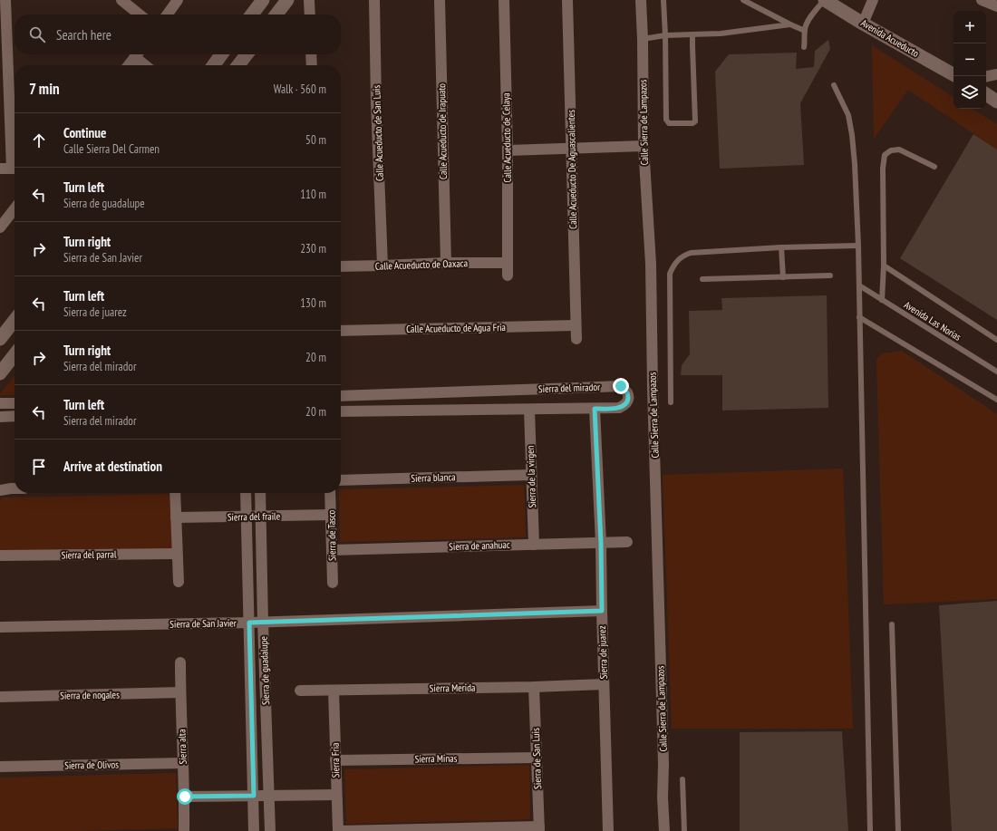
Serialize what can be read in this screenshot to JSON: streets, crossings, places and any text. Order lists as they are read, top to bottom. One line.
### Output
{"streets":{"street":["Avenida Acueducto","Calle Sierra de Lampazos","Calle Acueducto de Irapuato","Calle Acueducto de San Luis","Calle Acueducto de Celaya","Calle Acueducto De Aguascalientes","Calle Acueducto de Oaxaca","Calle Acueducto de Agua Fria","Sierra del mirador","Sierra de la virgen","Sierra blanca","Sierra del fraile","Sierra de Tasco","Sierra de anahuac","Sierra del parral","Sierra de San Javier","Sierra de juarez","Sierra de guadalupe","Sierra Merida","Sierra de nogales","Sierra alta","Sierra Minas","Sierra de San Luis","Sierra Fria","Sierra de Olivos"],"lane":["Avenida Las Norias"]},"crossings":[["Calle Acueducto de Irapuato","Calle Acueducto de Oaxaca"],["Calle Acueducto de San Luis","Calle Acueducto de Oaxaca"],["Calle Acueducto de Celaya","Calle Acueducto de Oaxaca"],["Calle Acueducto De Aguascalientes","Calle Acueducto de Agua Fria"],["Sierra del mirador","Sierra de la virgen"],["Sierra del mirador","Sierra de juarez"],["Sierra de la virgen","Sierra blanca"],["Sierra de la virgen","Sierra de anahuac"],["Sierra del fraile","Sierra de Tasco"],["Sierra del fraile","Sierra de guadalupe"],["Sierra de Tasco","Sierra de anahuac"],["Sierra de anahuac","Sierra de juarez"],["Sierra de San Javier","Sierra de juarez"],["Sierra de San Javier","Sierra de guadalupe"],["Sierra de juarez","Sierra Merida"],["Sierra Merida","Sierra de San Luis"],["Sierra Merida","Sierra Fria"],["Sierra de nogales","Sierra alta"],["Sierra alta","Sierra de Olivos"],["Sierra Minas","Sierra de San Luis"],["Sierra Minas","Sierra Fria"]],"page":{"map_buttons":["+","−"],"search":"Search here","heading":["7 min","Walk · 560 m"],"list":[["Continue","Calle Sierra Del Carmen","50 m"],["Turn left","Sierra de guadalupe","110 m"],["Turn right","Sierra de San Javier","230 m"],["Turn left","Sierra de juarez","130 m"],["Turn right","Sierra del mirador","20 m"],["Turn left","Sierra del mirador","20 m"],"Arrive at destination"]}}
